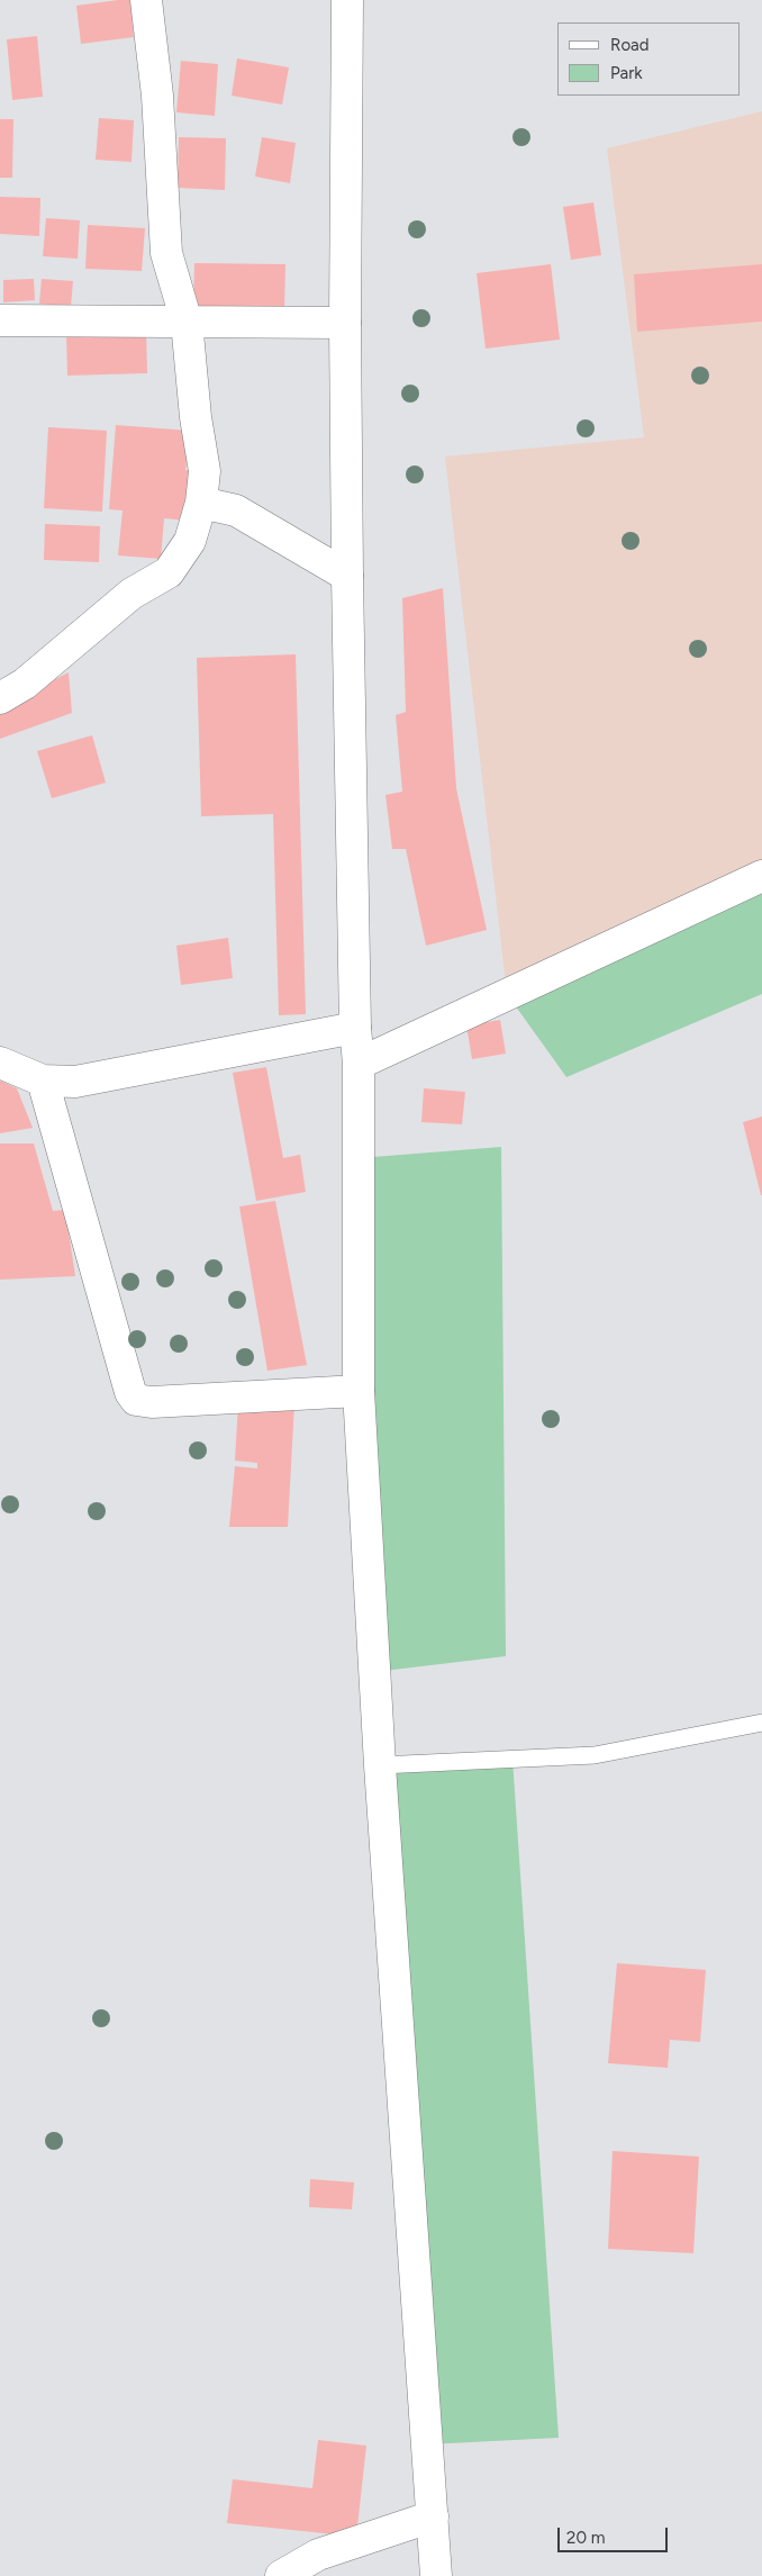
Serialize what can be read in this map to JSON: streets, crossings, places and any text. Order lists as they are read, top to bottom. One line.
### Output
{"legend":["Road","Park"],"scale_bar":"20 m"}
